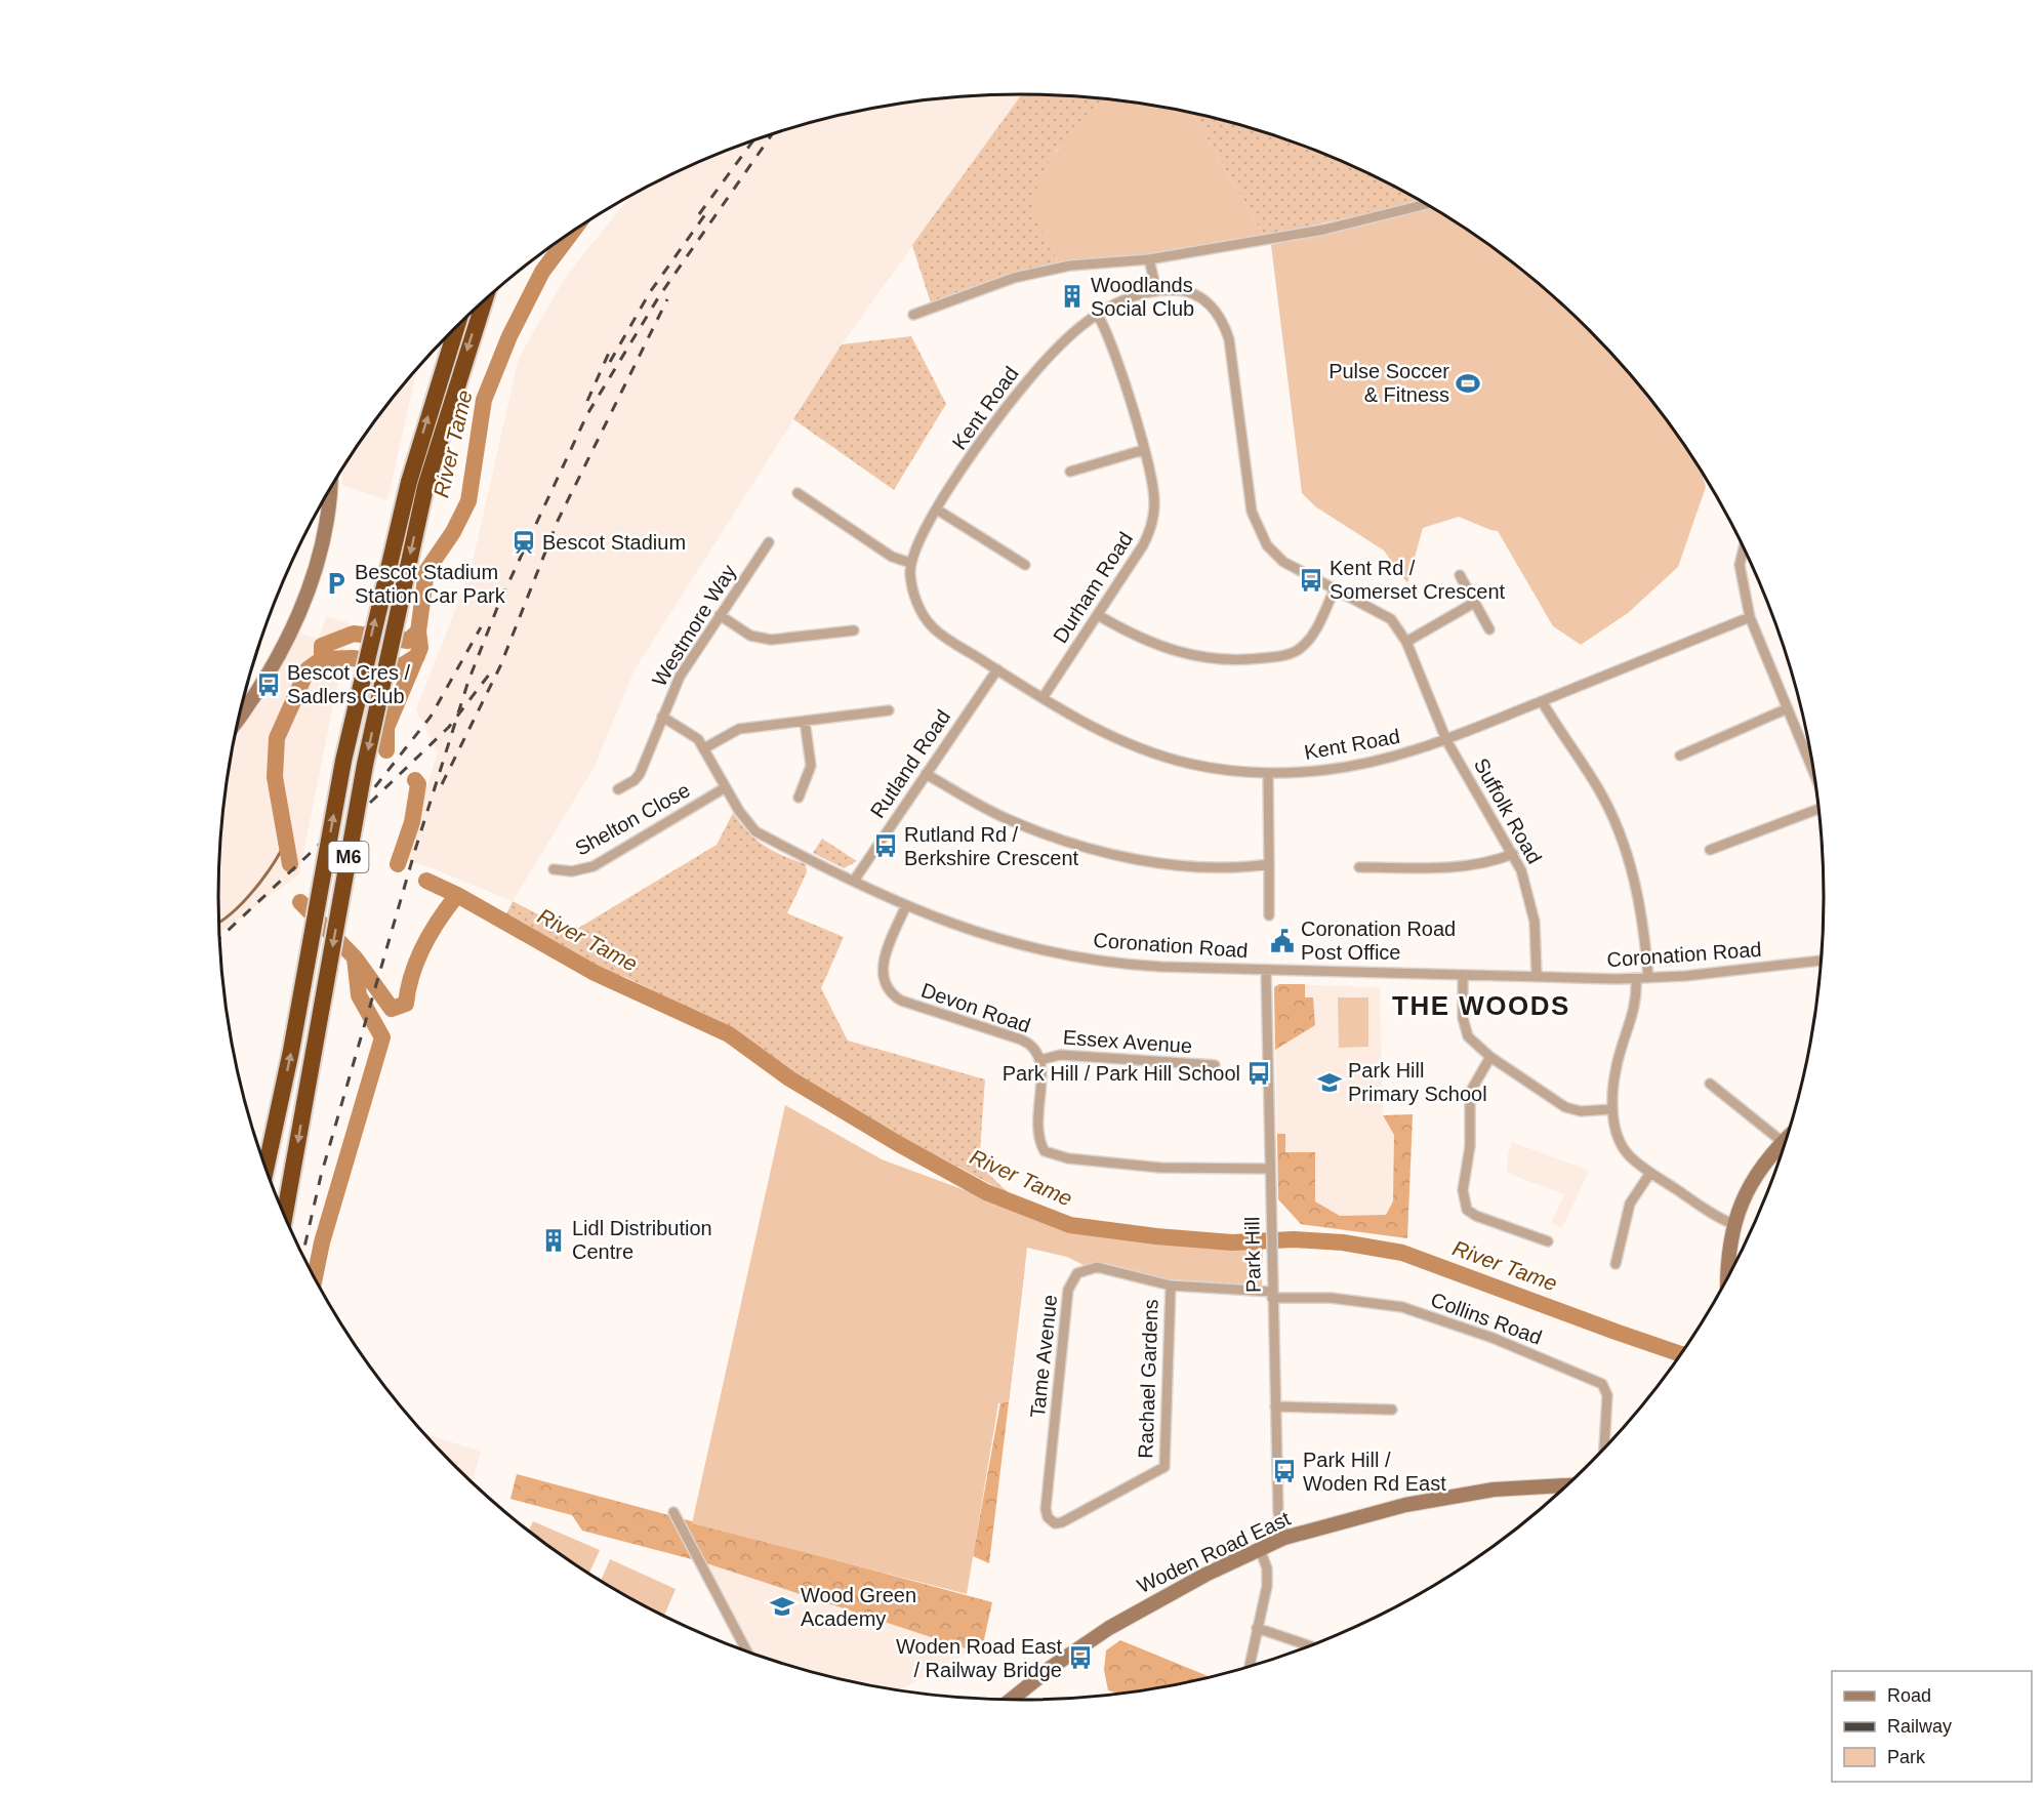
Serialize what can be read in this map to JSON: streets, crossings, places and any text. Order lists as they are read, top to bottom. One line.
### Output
{"streets":{"highway":["M6"],"street":["Kent Road","Durham Road","Westmore Way","Rutland Road","Suffolk Road","Shelton Close","Coronation Road","Devon Road","Essex Avenue","Park Hill","Collins Road","Tame Avenue","Rachael Gardens","Woden Road East"]},"crossings":[["Kent Road","Durham Road"],["Kent Road","Rutland Road"],["Kent Road","Suffolk Road"],["Westmore Way","Coronation Road"],["Rutland Road","Coronation Road"],["Suffolk Road","Coronation Road"],["Shelton Close","Coronation Road"],["Coronation Road","Devon Road"],["Coronation Road","Park Hill"],["Devon Road","Essex Avenue"],["Devon Road","Park Hill"],["Park Hill","Collins Road"],["Park Hill","Tame Avenue"],["Park Hill","Woden Road East"],["Collins Road","Tame Avenue"],["Tame Avenue","Rachael Gardens"]],"districts":["THE WOODS"],"water":["River Tame"],"places":{"building":["Woodlands Social Club","Lidl Distribution Centre"],"sports":["Pulse Soccer & Fitness"],"station":["Bescot Stadium"],"bus stop":["Kent Rd / Somerset Crescent","Bescot Cres / Sadlers Club","Rutland Rd / Berkshire Crescent","Park Hill / Park Hill School","Park Hill / Woden Rd East","Woden Road East / Railway Bridge"],"parking":["Bescot Stadium Station Car Park"],"public building":["Coronation Road Post Office"],"school or university":["Park Hill Primary School","Wood Green Academy"]},"legend":["Road","Railway","Park"]}
